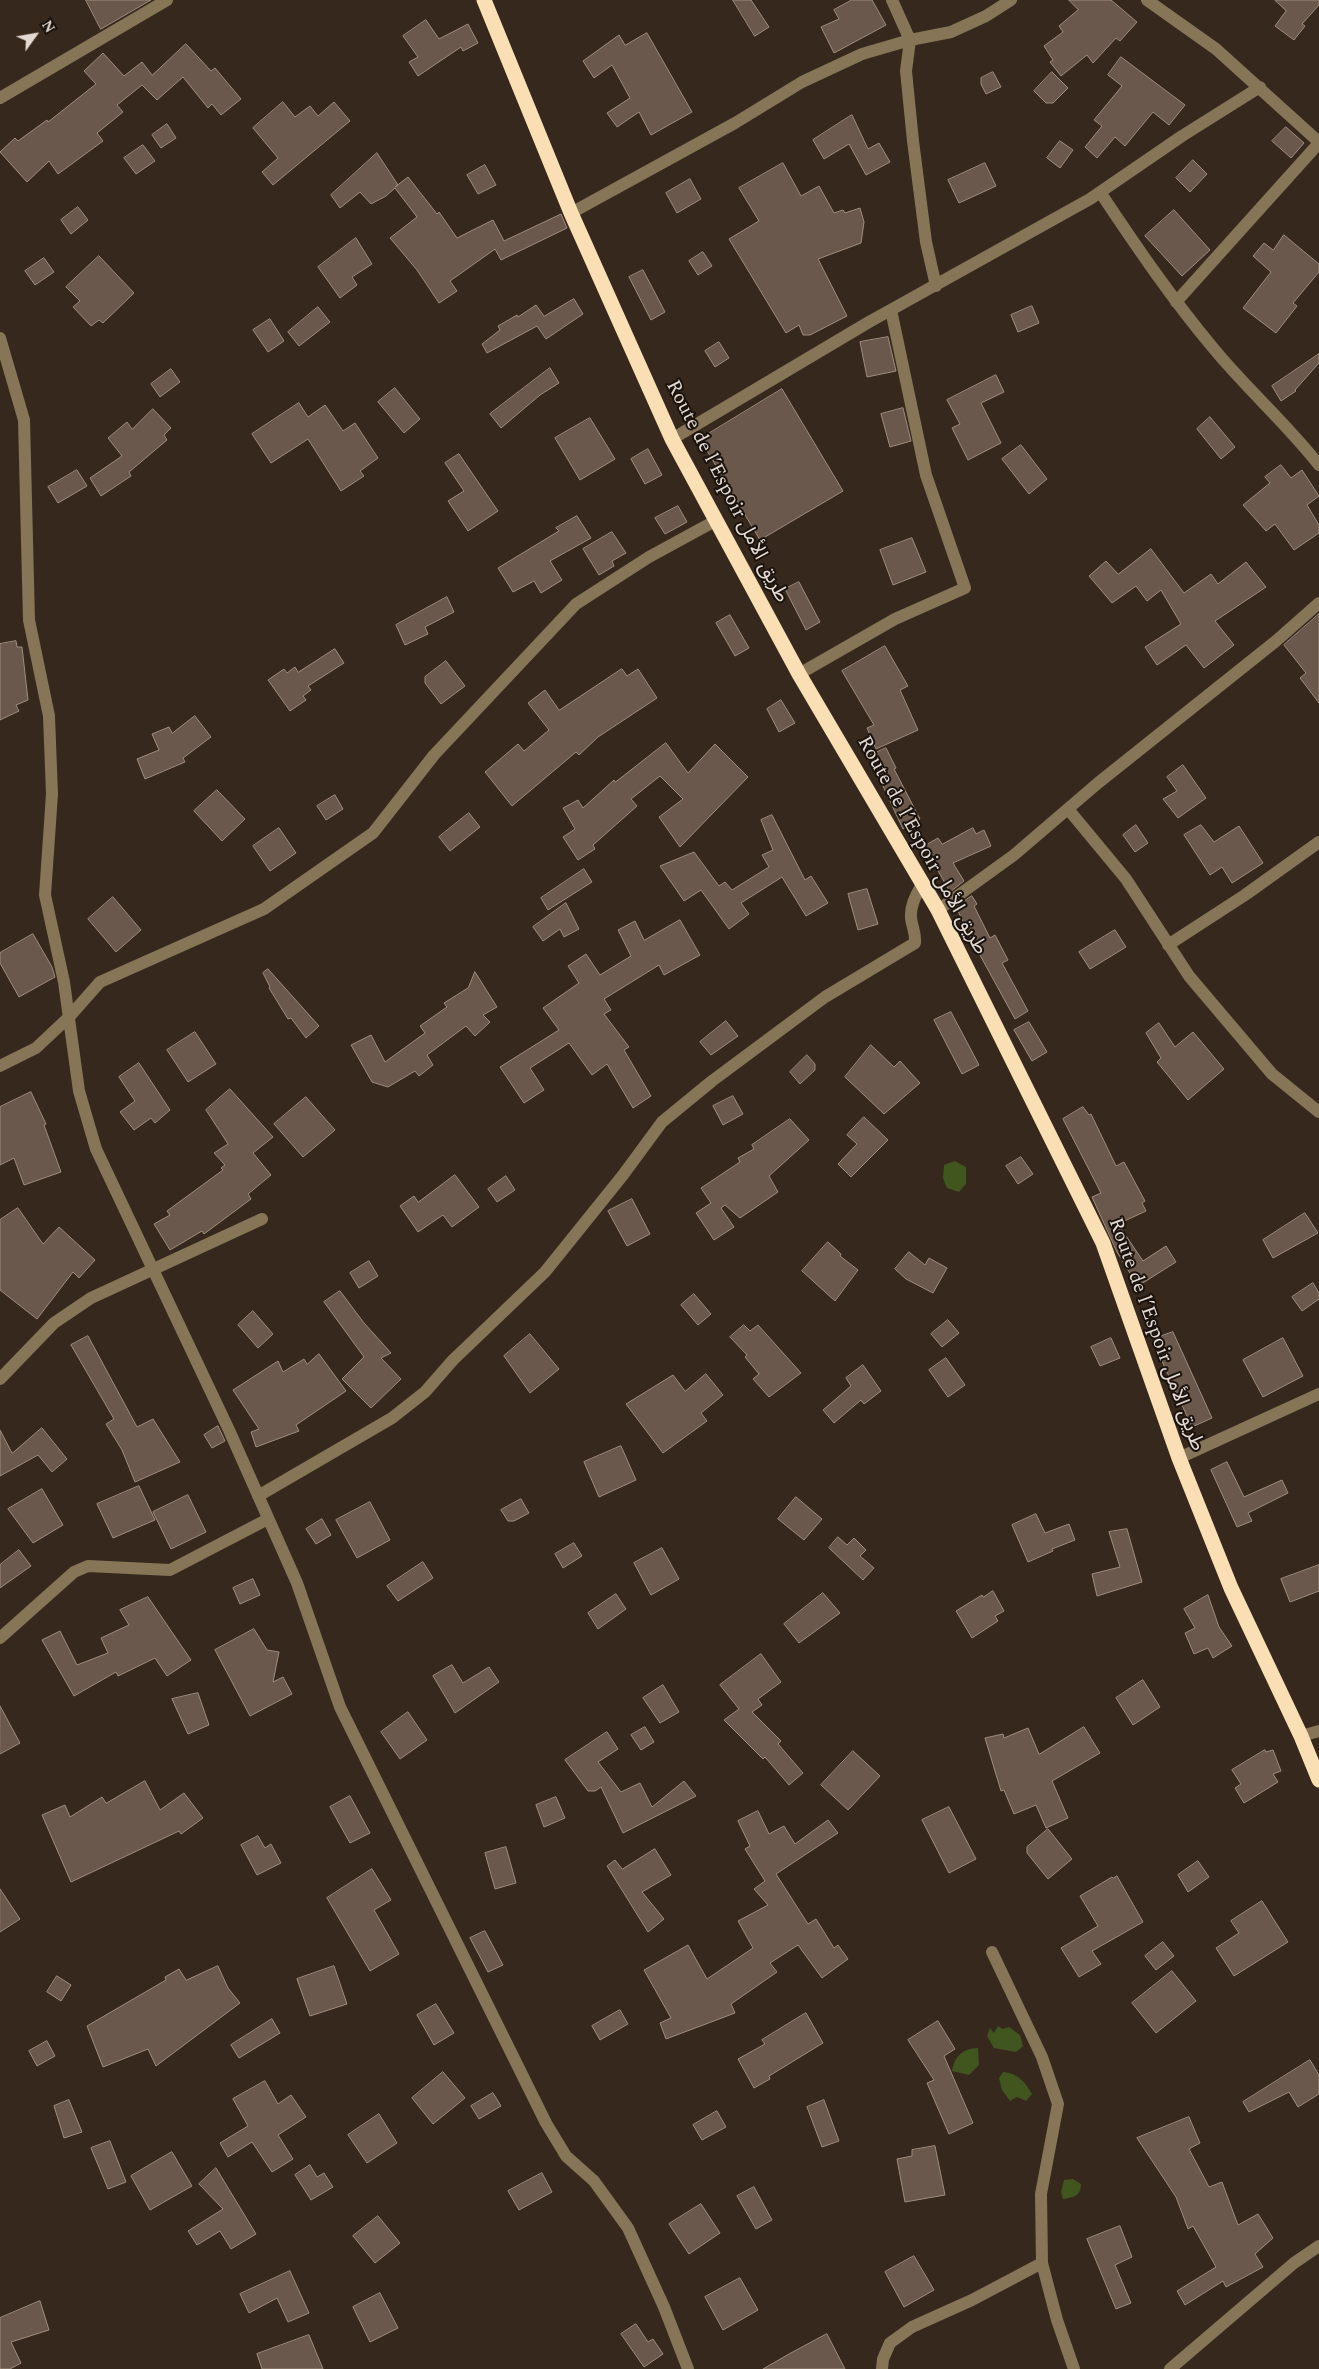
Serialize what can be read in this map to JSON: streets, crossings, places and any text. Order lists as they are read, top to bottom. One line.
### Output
{"streets":{"highway":["Route de l’Espoir طريق الأمل"]},"north":"top right"}
